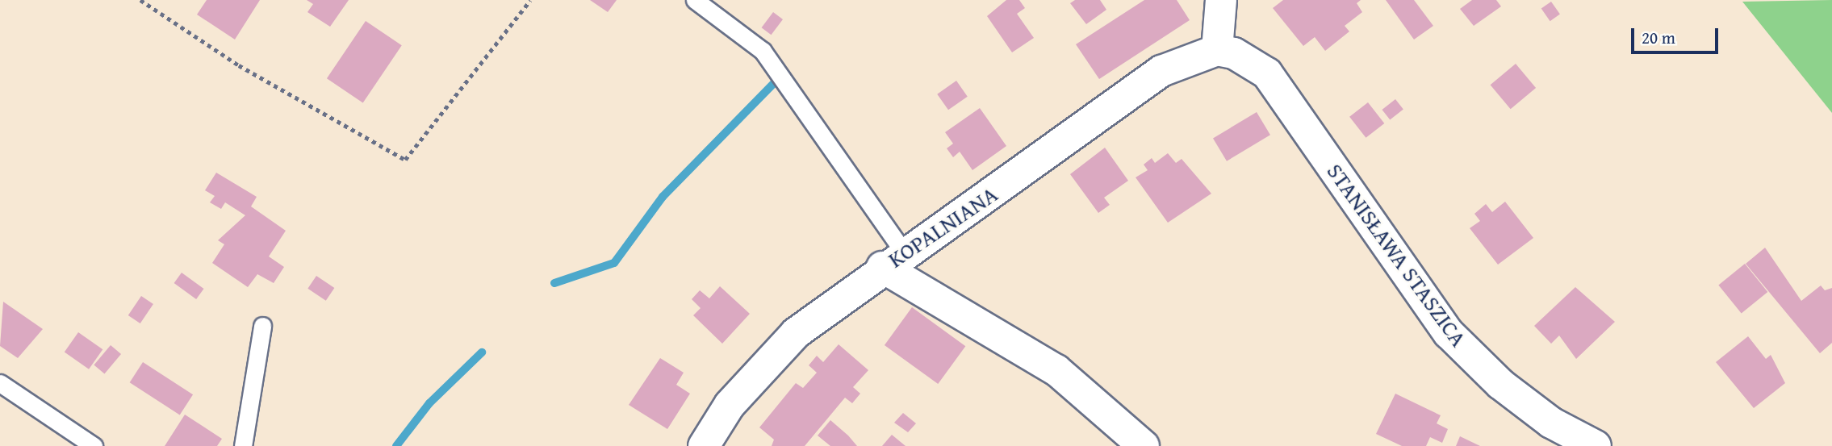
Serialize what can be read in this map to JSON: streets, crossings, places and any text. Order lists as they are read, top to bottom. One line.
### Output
{"streets":{"street":["KOPALNIANA","STANISŁAWA STASZICA"]},"crossings":[["KOPALNIANA","STANISŁAWA STASZICA"]],"scale_bar":"20 m"}
